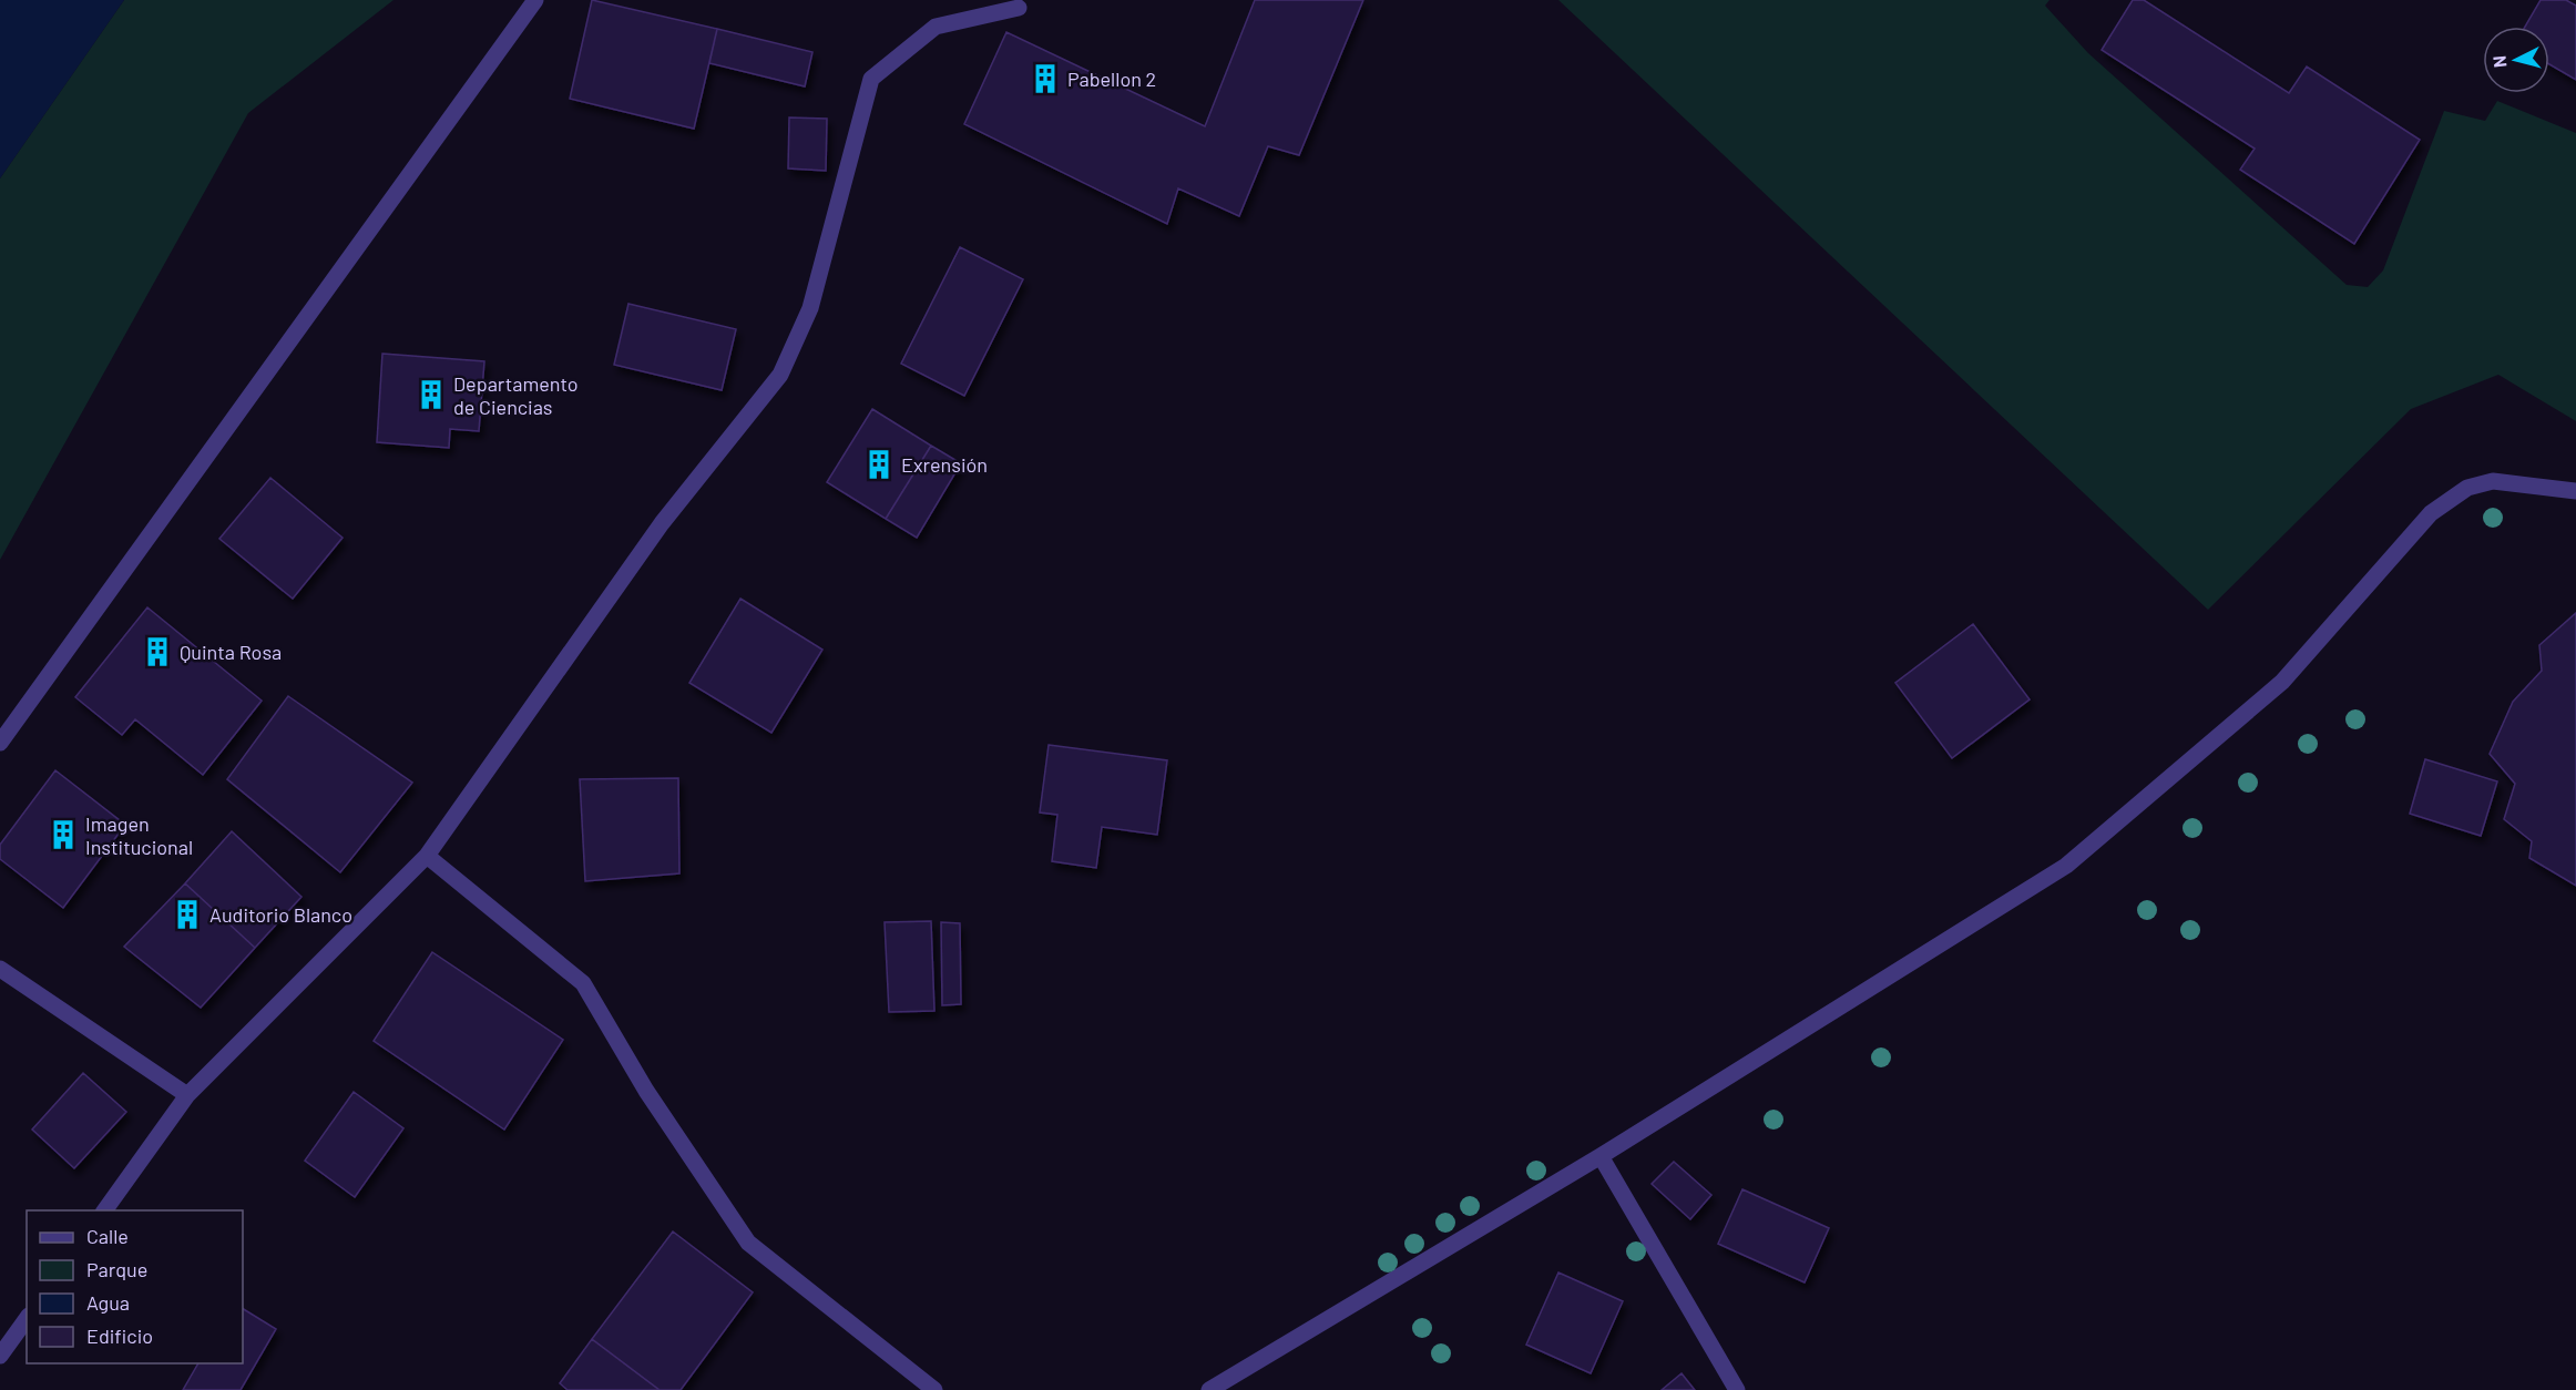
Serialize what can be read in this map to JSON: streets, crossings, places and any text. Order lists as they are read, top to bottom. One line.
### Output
{"places":{"building":["Pabellon 2","Departamento de Ciencias","Exrensión","Quinta Rosa","Imagen Institucional","Auditorio Blanco"]},"legend":["Calle","Parque","Agua","Edificio"],"north":"left"}
